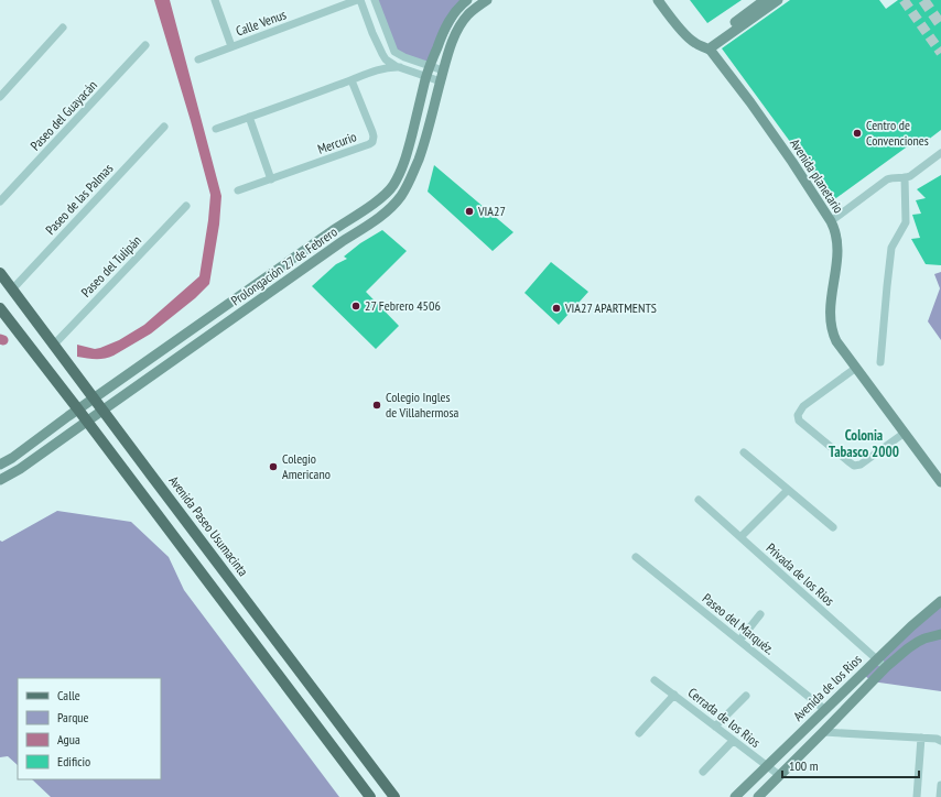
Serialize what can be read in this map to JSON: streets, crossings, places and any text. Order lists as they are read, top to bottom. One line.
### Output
{"streets":{"main road":["Avenida planetario","Prolongación 27 de Febrero","Avenida Paseo Usumacinta","Avenida de los Rios"],"street":["Calle Venus","Paseo del Guayacán","Mercurio","Paseo de las Palmas","Paseo del Tulipán","Privada de los Rios","Paseo del Marquéz.","Cerrada de los Rios"]},"crossings":[["Paseo de las Palmas","Avenida Paseo Usumacinta"],["Paseo del Tulipán","Avenida Paseo Usumacinta"],["Prolongación 27 de Febrero","Avenida Paseo Usumacinta"],["Privada de los Rios","Avenida de los Rios"],["Paseo del Marquéz.","Avenida de los Rios"],["Avenida de los Rios","Cerrada de los Rios"]],"districts":["Colonia Tabasco 2000"],"places":["Centro de Convenciones","VIA27","27 Febrero 4506","VIA27 APARTMENTS","Colegio Ingles de Villahermosa","Colegio Americano"],"legend":["Calle","Parque","Agua","Edificio"],"scale_bar":"100 m"}
